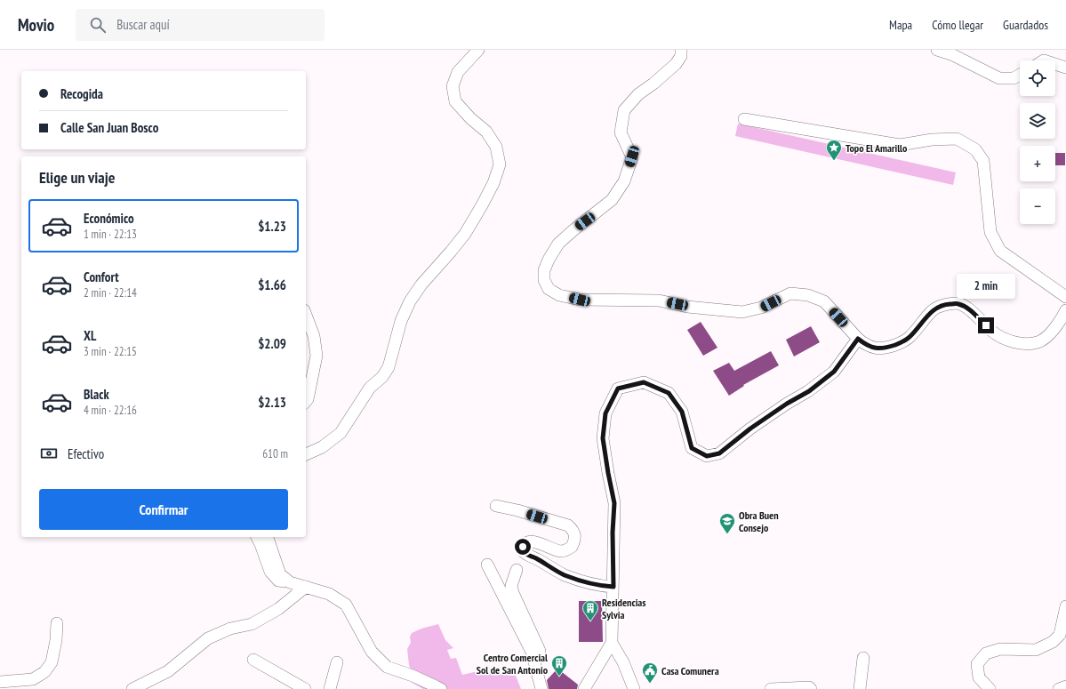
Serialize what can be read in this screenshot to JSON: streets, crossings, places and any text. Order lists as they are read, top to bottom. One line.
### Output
{"places":{"place":["Topo El Amarillo"],"school or university":["Obra Buen Consejo"],"building":["Residencias Sylvia","Centro Comercial Sol de San Antonio"],"public building":["Casa Comunera"]},"page":{"header":"Movio","search":"Buscar aquí","nav":["Mapa","Cómo llegar","Guardados"],"map_buttons":["+","−"],"banner":["Recogida","Calle San Juan Bosco"],"heading":"Elige un viaje","list":[{"name":"Económico","note":"1 min · 22:13","value":"$1.23"},{"name":"Confort","note":"2 min · 22:14","value":"$1.66"},{"name":"XL","note":"3 min · 22:15","value":"$2.09"},{"name":"Black","note":"4 min · 22:16","value":"$2.13"}],"bubble":"2 min","pay":["Efectivo","610 m"],"buttons":"Confirmar"}}
